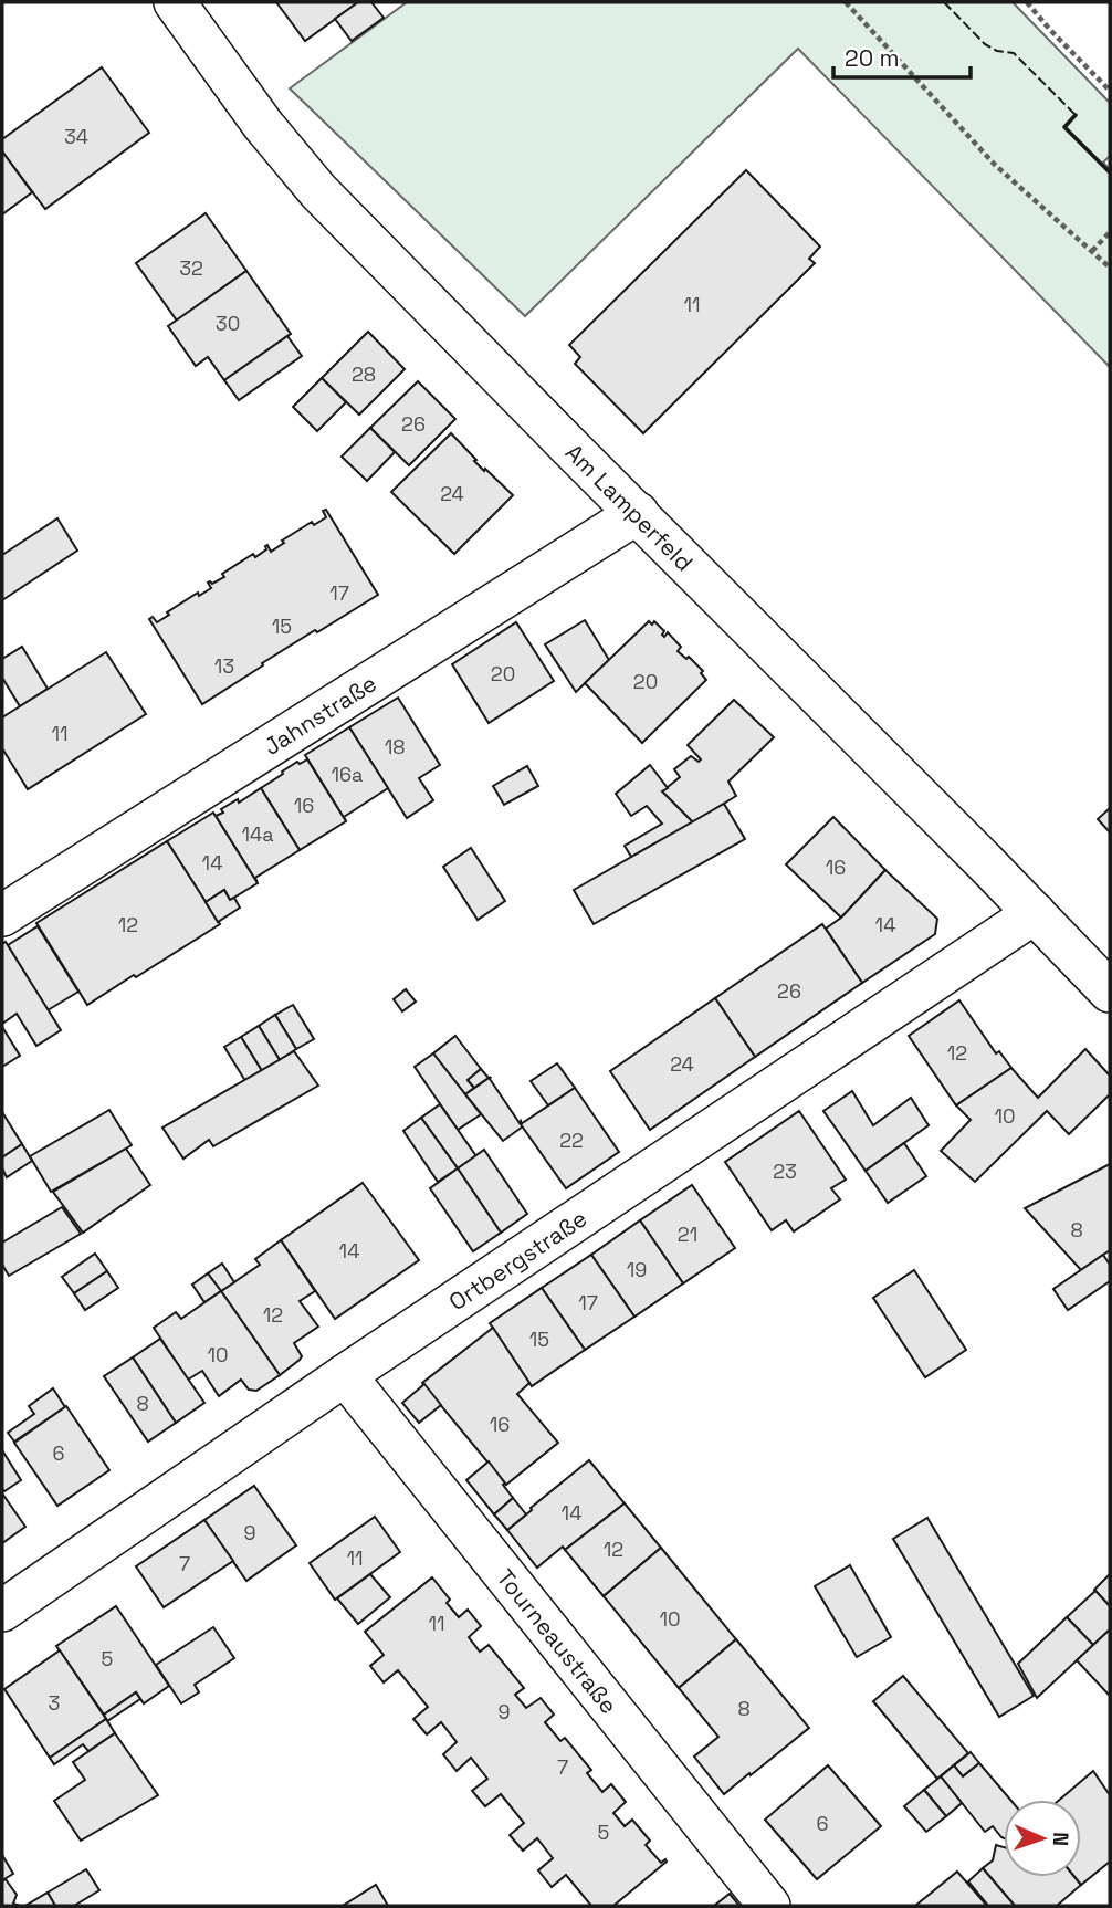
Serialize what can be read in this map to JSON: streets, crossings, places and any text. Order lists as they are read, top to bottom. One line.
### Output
{"streets":{"street":["Am Lamperfeld","Jahnstraße","Ortbergstraße","Tourneaustraße"]},"crossings":[["Am Lamperfeld","Jahnstraße"],["Am Lamperfeld","Ortbergstraße"],["Ortbergstraße","Tourneaustraße"]],"house_numbers":["34","32","11","30","28","26","24","17","15","13","20","20","11","18","16a","16","14a","14","16","12","14","26","12","24","10","22","23","8","21","14","19","17","12","15","10","8","16","6","14","9","12","11","7","10","11","5","3","8","9","7","6","5"],"scale_bar":"20 m","north":"right"}
